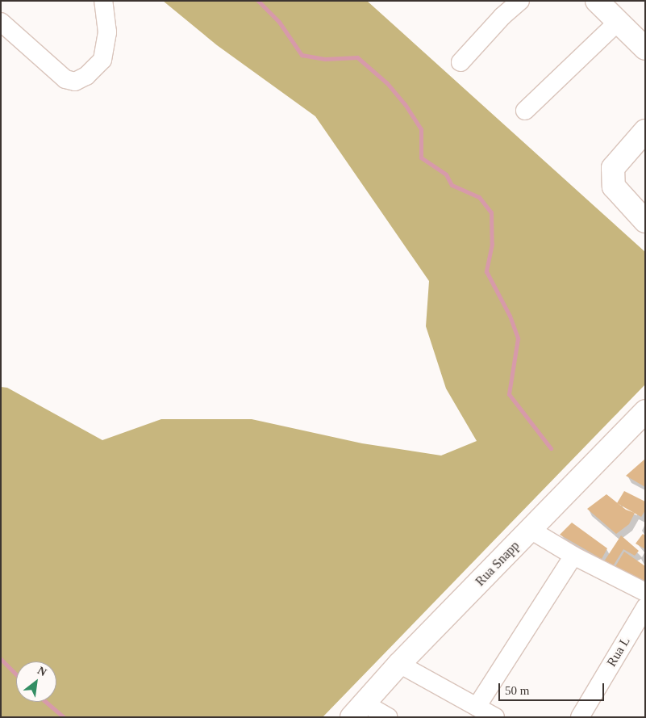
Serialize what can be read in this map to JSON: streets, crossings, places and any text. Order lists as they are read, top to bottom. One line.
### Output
{"streets":{"main road":["Rua Snapp"],"street":["Rua L"]},"scale_bar":"50 m","north":"top right"}
